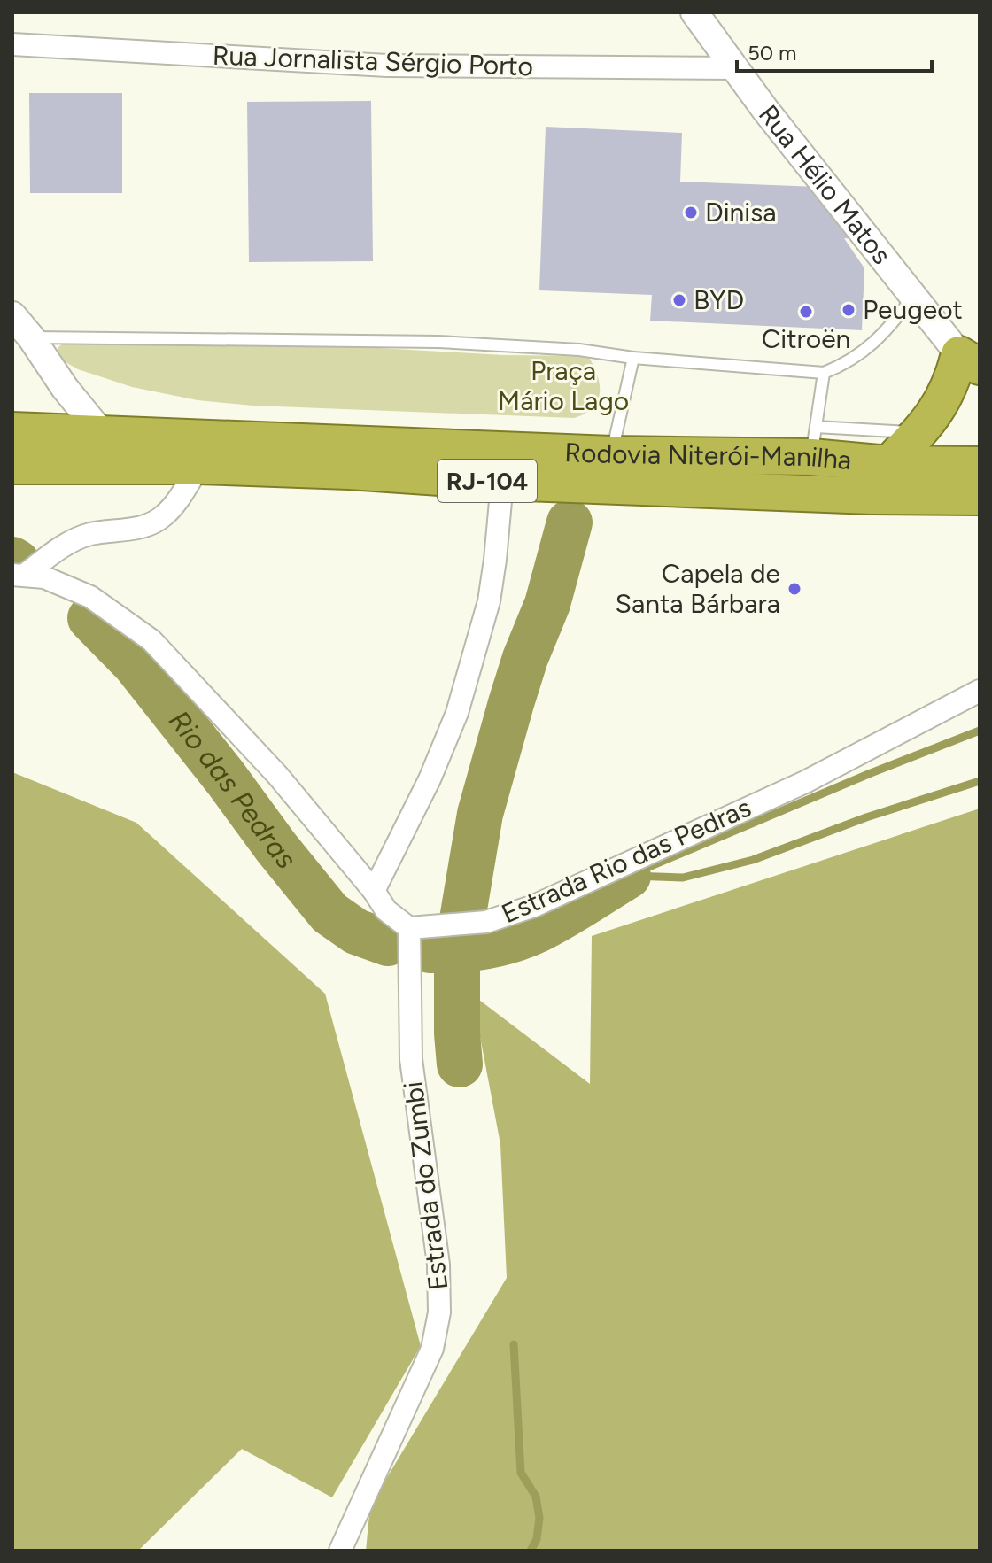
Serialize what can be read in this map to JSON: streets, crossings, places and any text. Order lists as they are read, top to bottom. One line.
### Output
{"streets":{"highway":["Rodovia Niterói-Manilha","RJ-104"],"street":["Rua Jornalista Sérgio Porto","Rua Hélio Matos","Estrada Rio das Pedras","Estrada do Zumbi"]},"crossings":[["Rua Jornalista Sérgio Porto","Rua Hélio Matos"],["Estrada Rio das Pedras","Estrada do Zumbi"]],"water":["Rio das Pedras"],"parks":["Praça Mário Lago"],"places":["Dinisa","BYD","Peugeot","Citroën","Capela de Santa Bárbara"],"scale_bar":"50 m"}
